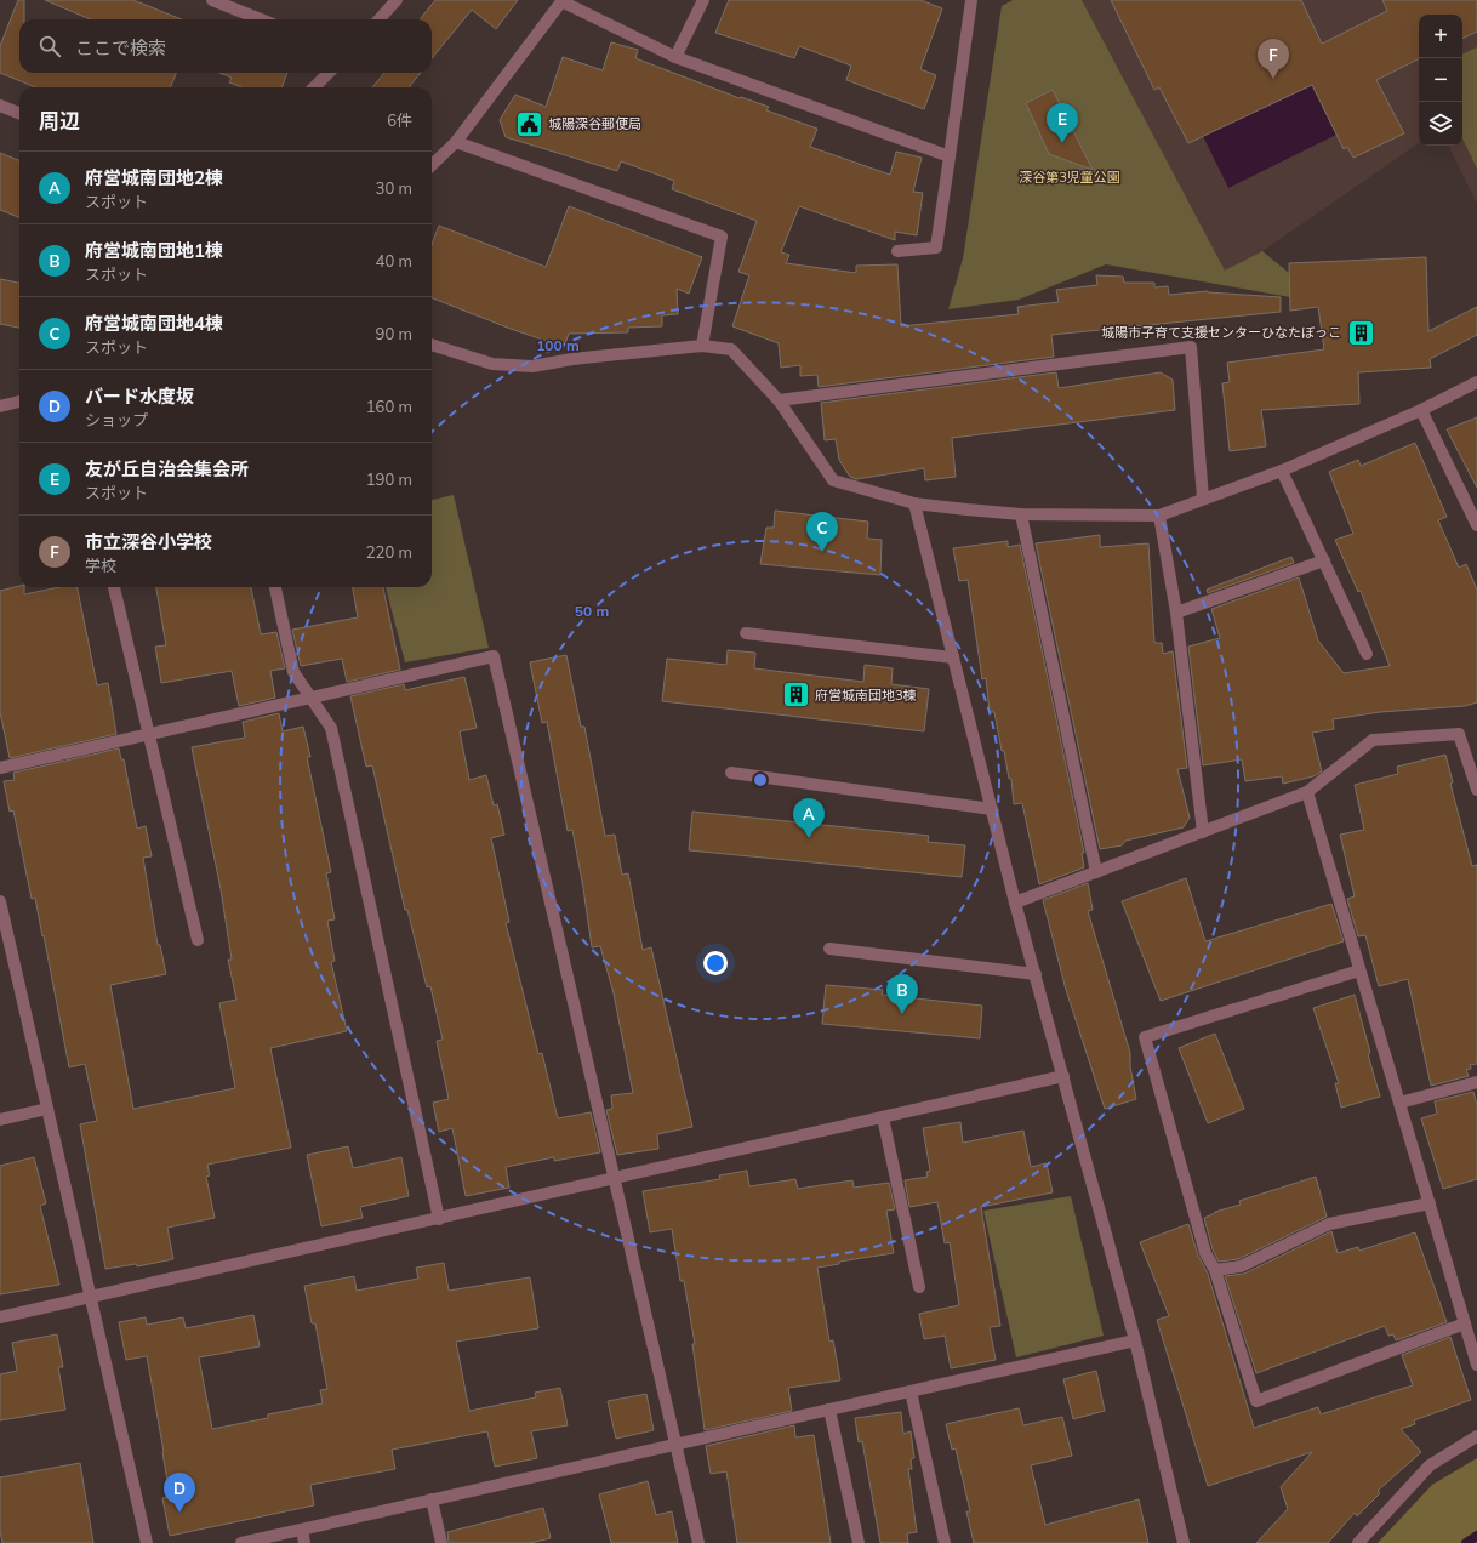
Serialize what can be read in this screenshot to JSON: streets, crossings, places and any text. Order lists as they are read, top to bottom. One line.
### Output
{"parks":["深谷第3児童公園"],"places":{"public building":["城陽深谷郵便局"],"building":["城陽市子育て支援センターひなたぼっこ","府営城南団地3棟"]},"page":{"map_buttons":["+","−"],"search":"ここで検索","pins":["F","E","C","A","B","D"],"heading":["周辺","6件"],"list":[{"mark":"A","name":"府営城南団地2棟","note":"スポット","value":"30 m"},{"mark":"B","name":"府営城南団地1棟","note":"スポット","value":"40 m"},{"mark":"C","name":"府営城南団地4棟","note":"スポット","value":"90 m"},{"mark":"D","name":"バード水度坂","note":"ショップ","value":"160 m"},{"mark":"E","name":"友が丘自治会集会所","note":"スポット","value":"190 m"},{"mark":"F","name":"市立深谷小学校","note":"学校","value":"220 m"}]},"rings":["100 m","50 m"]}
